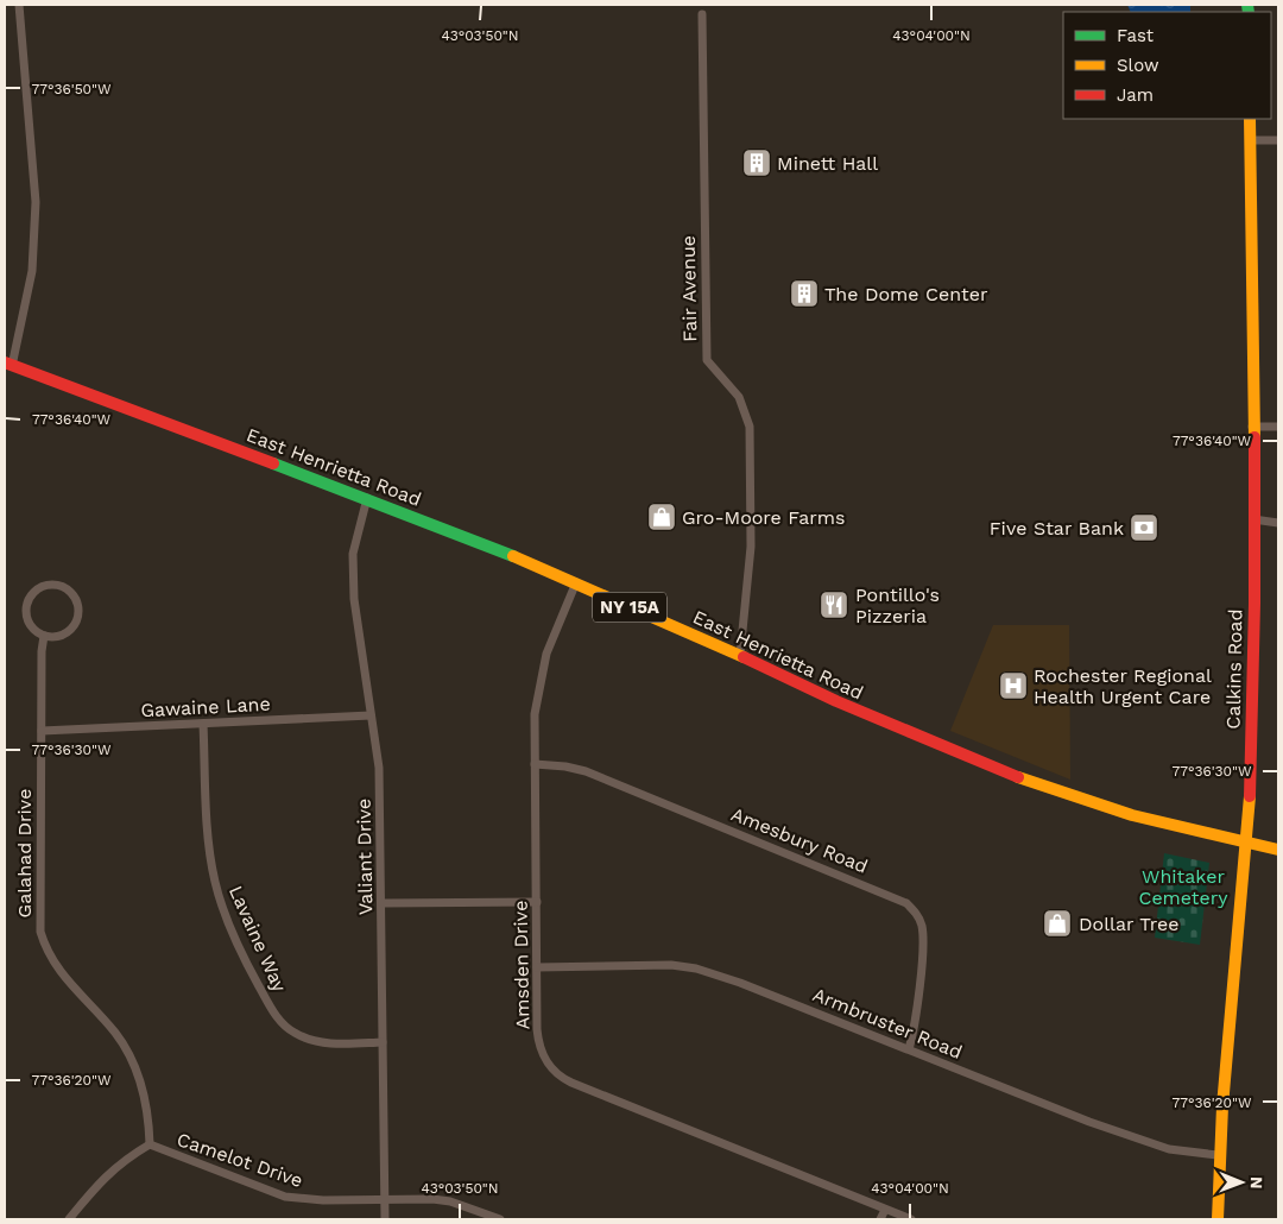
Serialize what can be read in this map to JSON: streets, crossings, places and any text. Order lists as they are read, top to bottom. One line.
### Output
{"streets":{"main road":["East Henrietta Road","NY 15A","Calkins Road"],"street":["Fair Avenue","Gawaine Lane","Amesbury Road","Galahad Drive","Valiant Drive","Lavaine Way","Amsden Drive","Armbruster Road","Camelot Drive"]},"crossings":[["Fair Avenue","East Henrietta Road"],["East Henrietta Road","Calkins Road"],["East Henrietta Road","Valiant Drive"],["East Henrietta Road","Amsden Drive"],["Calkins Road","Armbruster Road"],["Gawaine Lane","Galahad Drive"],["Gawaine Lane","Valiant Drive"],["Gawaine Lane","Lavaine Way"],["Amesbury Road","Amsden Drive"],["Amesbury Road","Armbruster Road"],["Galahad Drive","Camelot Drive"],["Valiant Drive","Lavaine Way"],["Valiant Drive","Camelot Drive"],["Amsden Drive","Armbruster Road"]],"parks":["Whitaker Cemetery"],"places":{"building":["Minett Hall","The Dome Center"],"shop":["Gro-Moore Farms","Dollar Tree"],"bank":["Five Star Bank"],"restaurant":["Pontillo's Pizzeria"],"hospital":["Rochester Regional Health Urgent Care"]},"legend":["Fast","Slow","Jam"],"north":"right","coordinates":["43°03'50\"N","43°04'00\"N","77°36'50\"W","77°36'40\"W","77°36'30\"W","77°36'20\"W"]}
